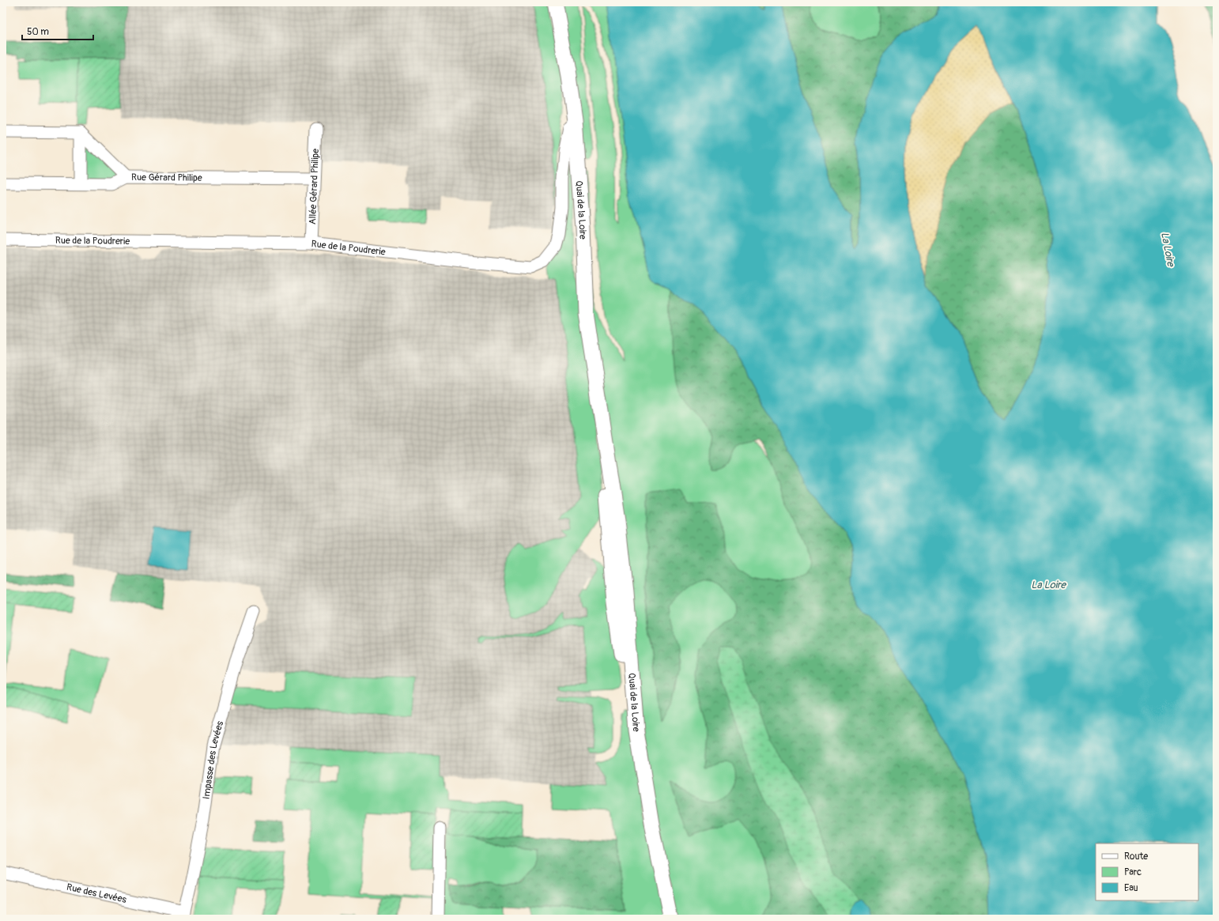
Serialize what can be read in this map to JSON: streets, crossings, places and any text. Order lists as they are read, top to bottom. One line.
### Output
{"streets":{"main road":["Quai de la Loire"],"street":["Rue Gérard Philipe","Allée Gérard Philipe","Rue de la Poudrerie","Impasse des Levées","Rue des Levées"]},"crossings":[["Rue Gérard Philipe","Allée Gérard Philipe"],["Allée Gérard Philipe","Rue de la Poudrerie"],["Quai de la Loire","Rue de la Poudrerie"],["Impasse des Levées","Rue des Levées"]],"water":["La Loire"],"legend":["Route","Parc","Eau"],"scale_bar":"50 m"}
